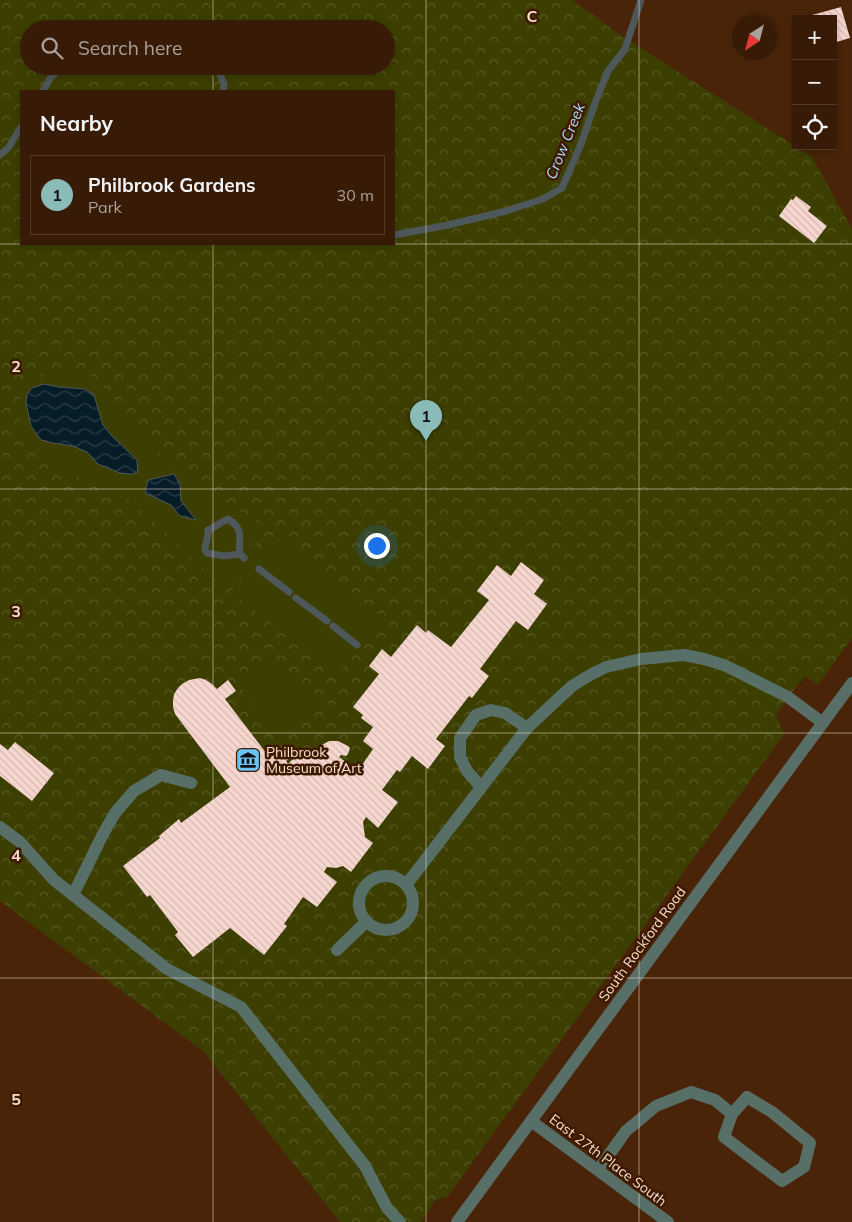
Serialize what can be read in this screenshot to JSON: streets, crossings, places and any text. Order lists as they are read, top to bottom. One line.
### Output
{"streets":{"street":["South Rockford Road","East 27th Place South"]},"crossings":[["South Rockford Road","East 27th Place South"]],"water":["Crow Creek"],"places":{"museum":["Philbrook Museum of Art"]},"north":"bottom left","page":{"map_buttons":["+","−"],"search":"Search here","heading":"Nearby","list":[{"mark":"1","name":"Philbrook Gardens","note":"Park","value":"30 m"}],"pins":"1"},"grid":{"columns":["C"],"rows":["2","3","4","5"]}}
